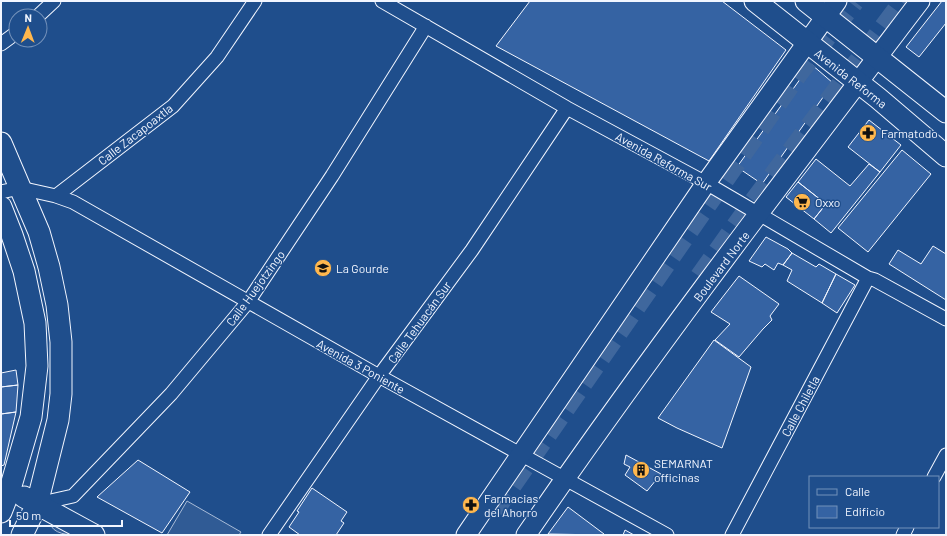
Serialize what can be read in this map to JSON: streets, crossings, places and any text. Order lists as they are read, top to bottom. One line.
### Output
{"streets":{"main road":["Avenida Reforma","Boulevard Norte"],"street":["Calle Zacapoaxtla","Avenida Reforma Sur","Calle Huejotzingo","Calle Tehuacán Sur","Avenida 3 Poniente","Calle Chiletla"]},"crossings":[["Avenida Reforma","Boulevard Norte"],["Calle Zacapoaxtla","Avenida 3 Poniente"],["Avenida Reforma Sur","Boulevard Norte"],["Avenida Reforma Sur","Calle Huejotzingo"],["Avenida Reforma Sur","Calle Tehuacán Sur"],["Avenida Reforma Sur","Calle Chiletla"],["Boulevard Norte","Avenida 3 Poniente"],["Calle Huejotzingo","Avenida 3 Poniente"],["Calle Tehuacán Sur","Avenida 3 Poniente"]],"places":{"pharmacy":["Farmatodo","Farmacias del Ahorro"],"supermarket":["Oxxo"],"school or university":["La Gourde"],"building":["SEMARNAT officinas"]},"legend":["Calle","Edificio"],"scale_bar":"50 m","north":"top"}
